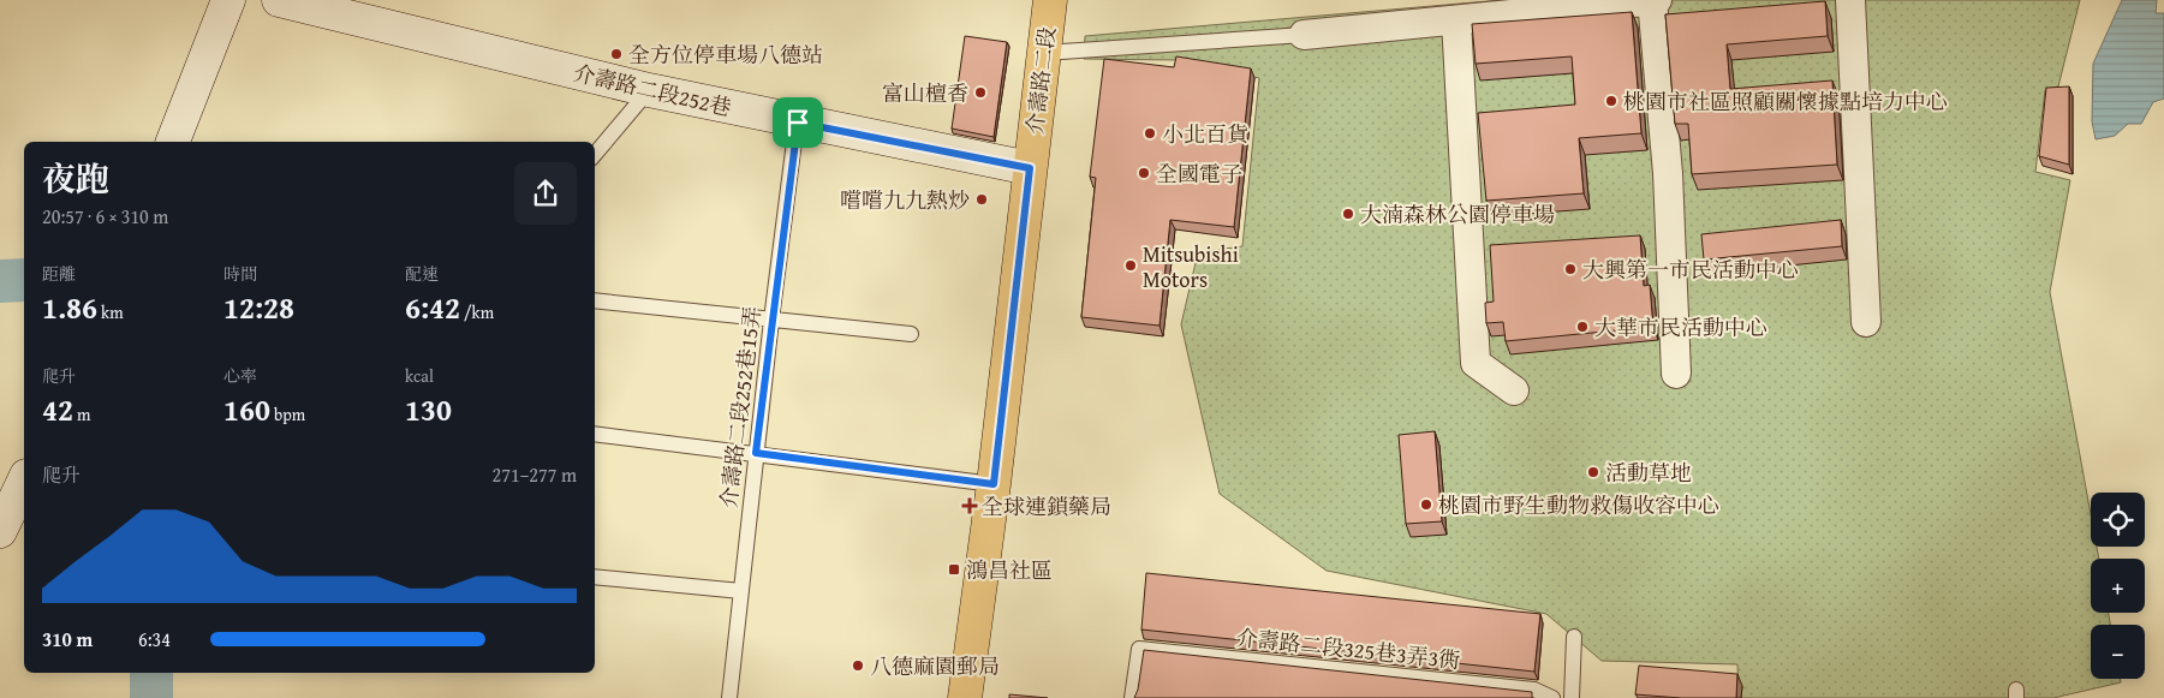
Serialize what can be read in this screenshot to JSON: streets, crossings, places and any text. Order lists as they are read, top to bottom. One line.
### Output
{"streets":{"main road":["介壽路二段"],"street":["介壽路二段252巷"],"lane":["介壽路二段252巷15弄","介壽路二段325巷3弄3衖"]},"crossings":[["介壽路二段","介壽路二段252巷"],["介壽路二段252巷","介壽路二段252巷15弄"]],"places":{"other":["全方位停車場八德站","富山檀香","桃園市社區照顧關懷據點培力中心","小北百貨","全國電子","嚐嚐九九熱炒","大湳森林公園停車場","Mitsubishi Motors","大興第一市民活動中心","大華市民活動中心","活動草地","桃園市野生動物救傷收容中心","八德麻園郵局"],"health":["全球連鎖藥局"],"transit":["鴻昌社區"]},"page":{"heading":["夜跑","20:57 · 6 × 310 m"],"stats":[["距離","1.86 km"],["時間","12:28"],["配速","6:42 /km"],["爬升","42 m"],["心率","160 bpm"],["kcal","130"]],"chart":["爬升","271–277 m"],"map_buttons":["+","−"],"list":[{"name":"310 m","note":"6:34"}]}}
